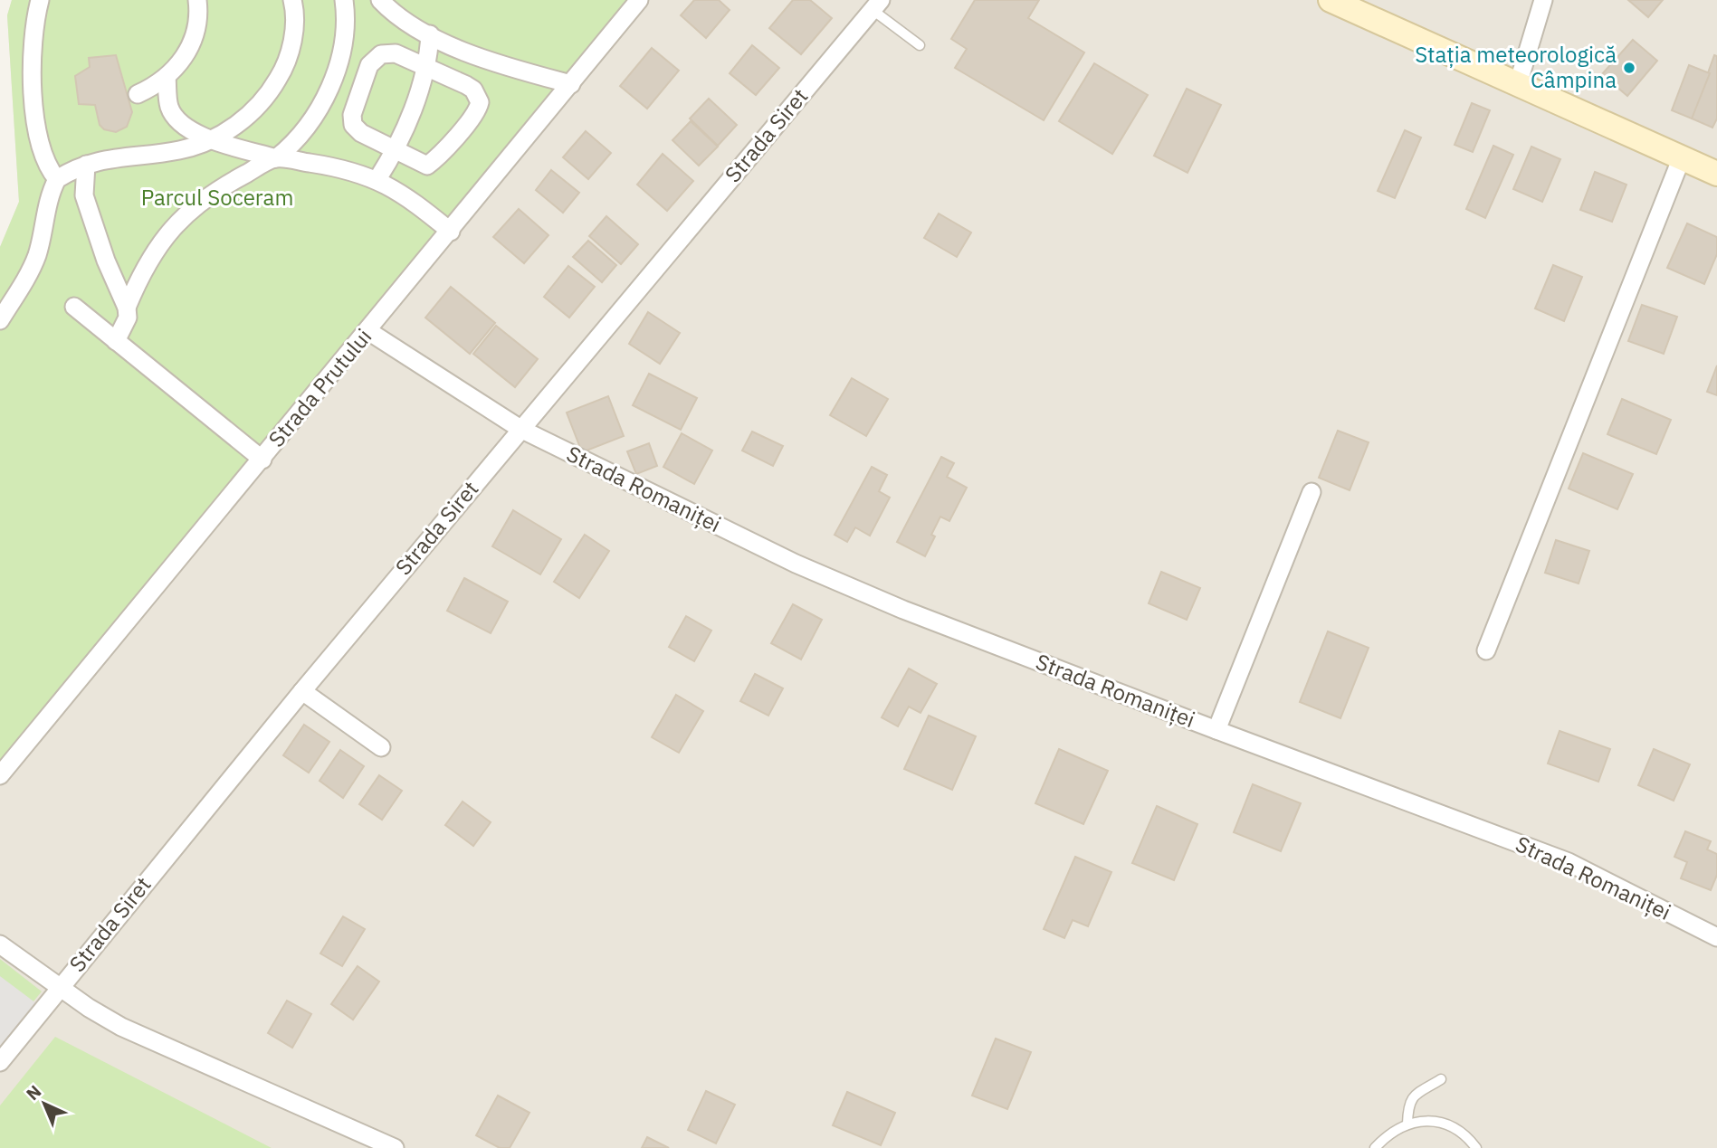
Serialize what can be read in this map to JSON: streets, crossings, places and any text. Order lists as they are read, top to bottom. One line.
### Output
{"streets":{"street":["Strada Siret","Strada Prutului","Strada Romaniței"]},"crossings":[["Strada Siret","Strada Romaniței"],["Strada Prutului","Strada Romaniței"]],"parks":["Parcul Soceram"],"places":["Stația meteorologică Câmpina"],"north":"top left"}
